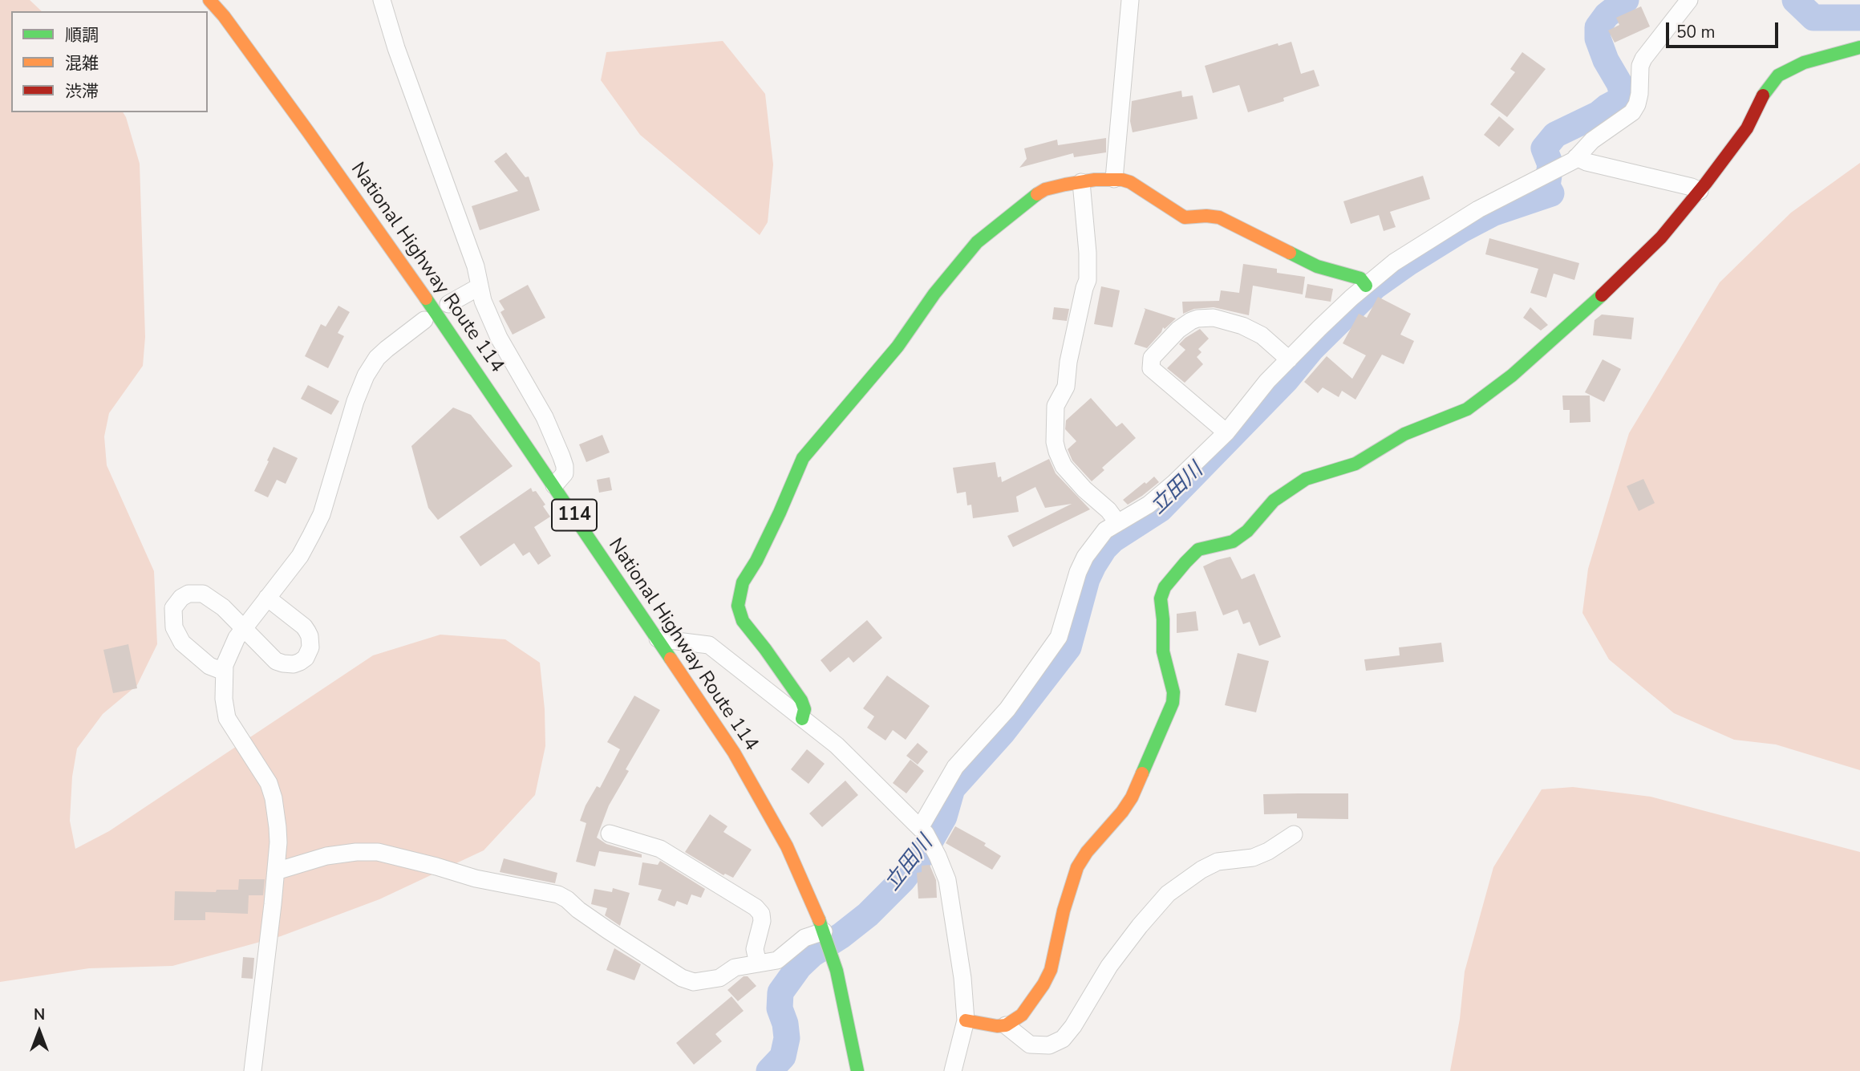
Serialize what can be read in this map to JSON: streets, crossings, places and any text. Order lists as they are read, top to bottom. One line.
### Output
{"streets":{"main road":["National Highway Route 114","114"]},"water":["立田川"],"legend":["順調","混雑","渋滞"],"scale_bar":"50 m","north":"top"}
